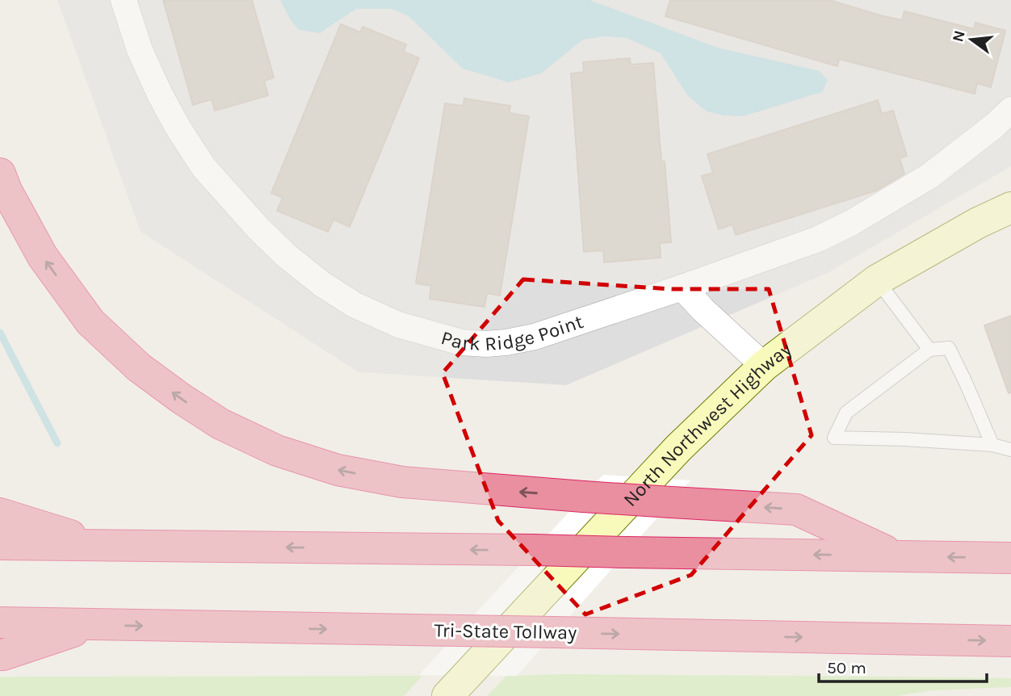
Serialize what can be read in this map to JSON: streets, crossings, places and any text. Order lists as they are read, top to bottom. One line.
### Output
{"streets":{"highway":["Tri-State Tollway"],"main road":["North Northwest Highway"],"street":["Park Ridge Point"]},"scale_bar":"50 m","north":"left"}
